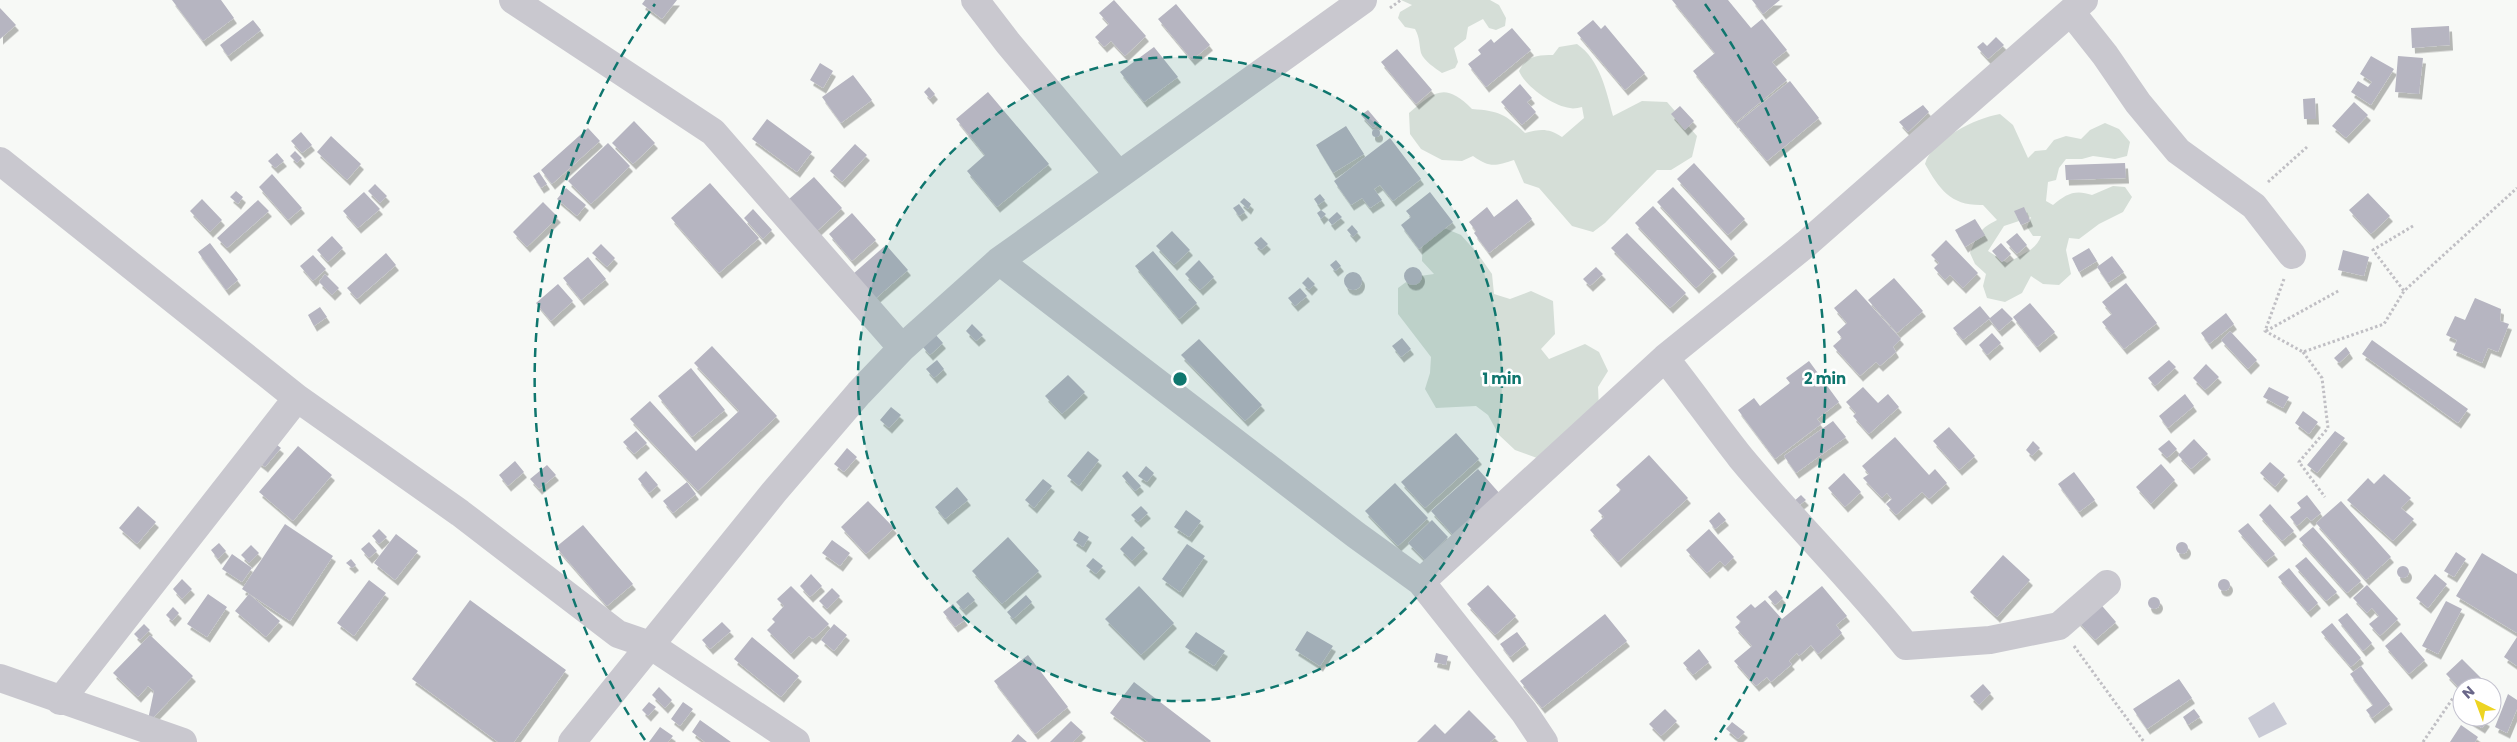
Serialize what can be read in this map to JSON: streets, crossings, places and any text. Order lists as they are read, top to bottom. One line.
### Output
{"north":"top left","rings":["1 min","2 min"]}
